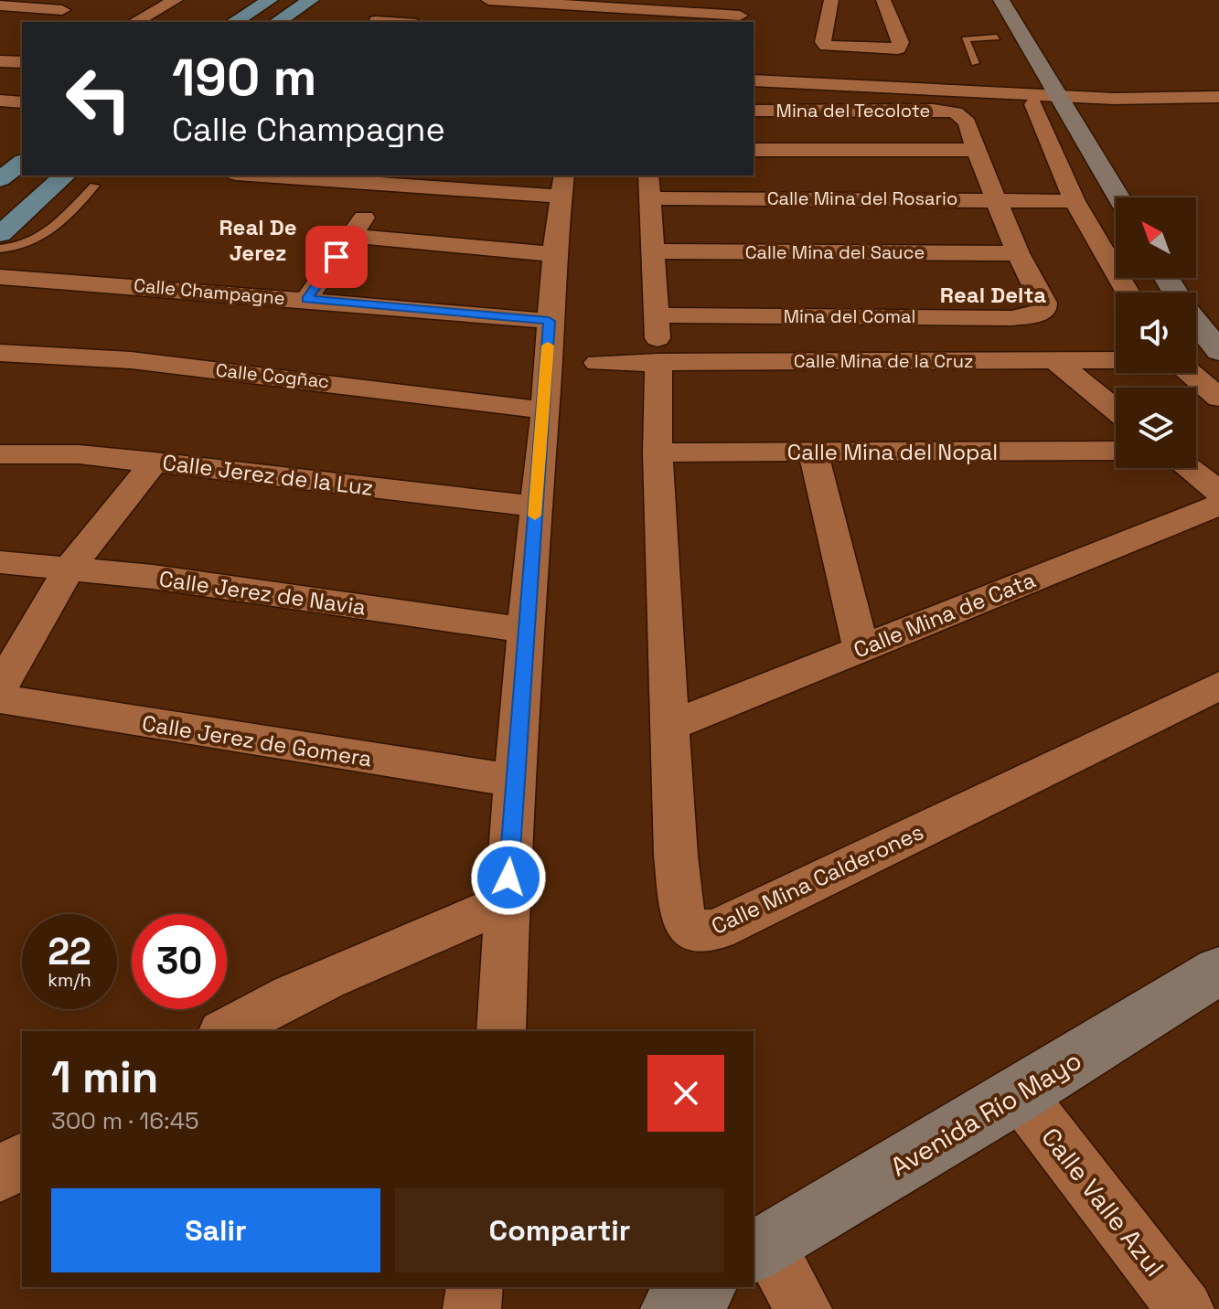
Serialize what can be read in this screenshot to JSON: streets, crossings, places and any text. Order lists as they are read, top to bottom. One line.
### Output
{"streets":{"street":["Mina del Tecolote","Calle Mina del Rosario","Calle Mina del Sauce","Calle Champagne","Mina del Comal","Calle Mina de la Cruz","Calle Cogñac","Calle Mina del Nopal","Calle Jerez de la Luz","Calle Jerez de Navia","Calle Mina de Cata","Calle Jerez de Gomera","Calle Mina Calderones","Avenida Río Mayo","Calle Valle Azul"]},"crossings":[["Calle Mina del Rosario","Calle Mina Calderones"],["Calle Mina del Sauce","Mina del Comal"],["Calle Mina del Sauce","Calle Mina Calderones"],["Mina del Comal","Calle Mina de la Cruz"],["Mina del Comal","Calle Mina Calderones"],["Calle Mina de la Cruz","Calle Mina Calderones"],["Calle Mina del Nopal","Calle Mina Calderones"],["Calle Mina de Cata","Calle Mina Calderones"],["Avenida Río Mayo","Calle Valle Azul"]],"districts":["Real De Jerez","Real Delta"],"north":"top left","page":{"turn":["190 m","Calle Champagne"],"speed":"22 km/h","limit":"30","heading":["1 min","300 m · 16:45"],"buttons":["Salir","Compartir"]}}
